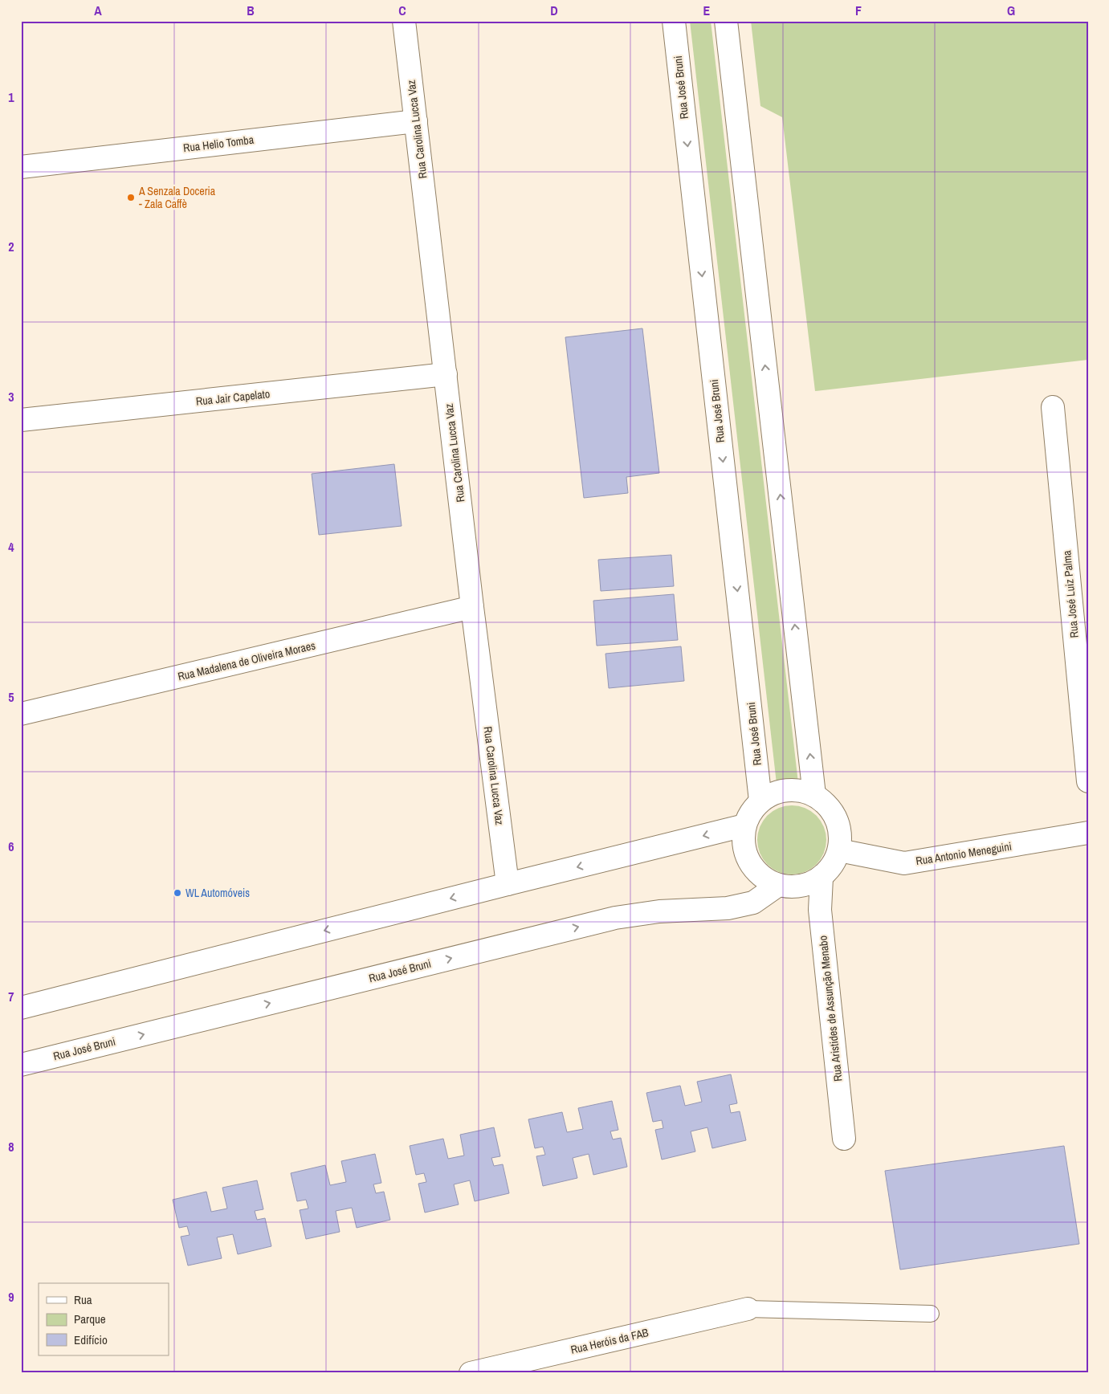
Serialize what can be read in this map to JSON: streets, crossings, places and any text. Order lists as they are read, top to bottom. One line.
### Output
{"streets":{"street":["Rua José Bruni","Rua Carolina Lucca Vaz","Rua Helio Tomba","Rua Jair Capelato","Rua José Luiz Palma","Rua Madalena de Oliveira Moraes","Rua Antonio Meneguini","Rua Aristides de Assunção Menabo","Rua Heróis da FAB"]},"crossings":[["Rua José Bruni","Rua Antonio Meneguini"],["Rua José Bruni","Rua Aristides de Assunção Menabo"],["Rua Carolina Lucca Vaz","Rua Helio Tomba"],["Rua Carolina Lucca Vaz","Rua Jair Capelato"],["Rua Carolina Lucca Vaz","Rua Madalena de Oliveira Moraes"],["Rua Antonio Meneguini","Rua Aristides de Assunção Menabo"]],"places":["A Senzala Doceria - Zala Caffè","WL Automóveis"],"legend":["Rua","Parque","Edifício"],"grid":{"columns":["A","B","C","D","E","F","G"],"rows":["1","2","3","4","5","6","7","8","9"]}}
